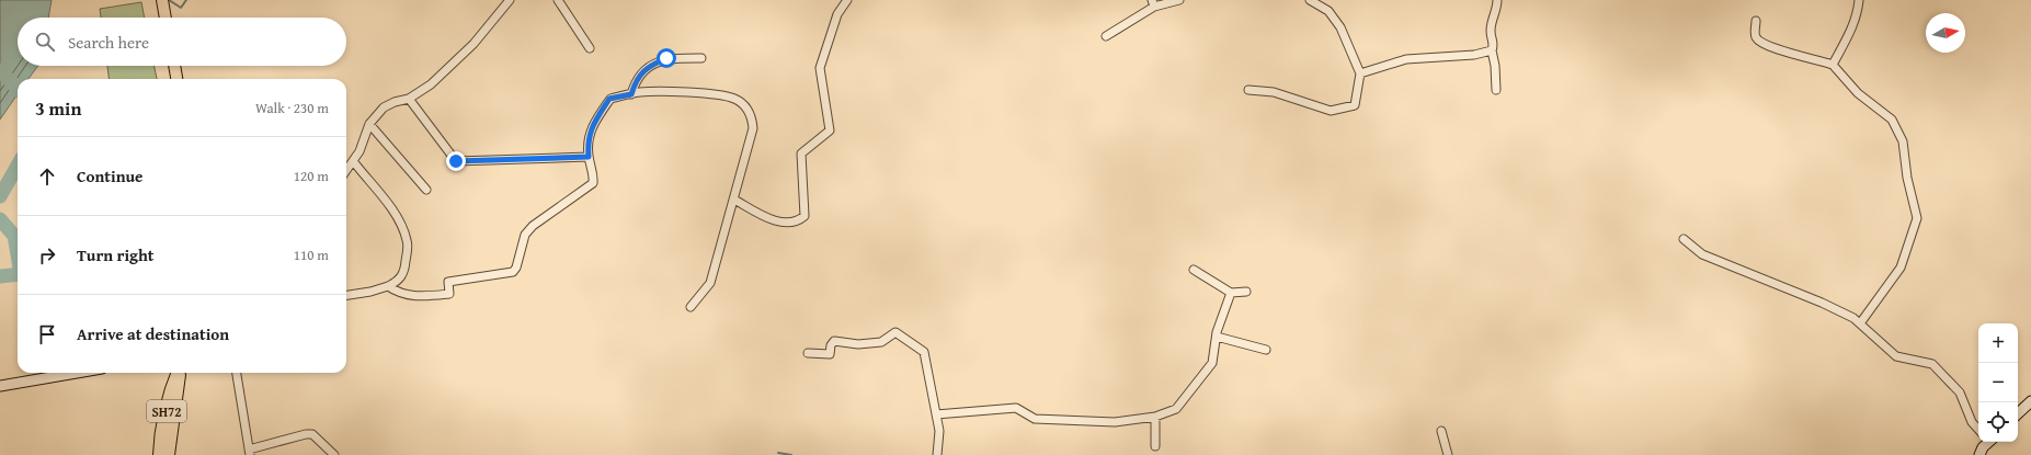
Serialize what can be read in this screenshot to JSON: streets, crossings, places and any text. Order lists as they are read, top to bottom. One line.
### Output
{"streets":{"main road":["SH72"]},"north":"right","page":{"search":"Search here","heading":["3 min","Walk · 230 m"],"list":[["Continue","120 m"],["Turn right","110 m"],"Arrive at destination"],"map_buttons":["+","−"]}}
